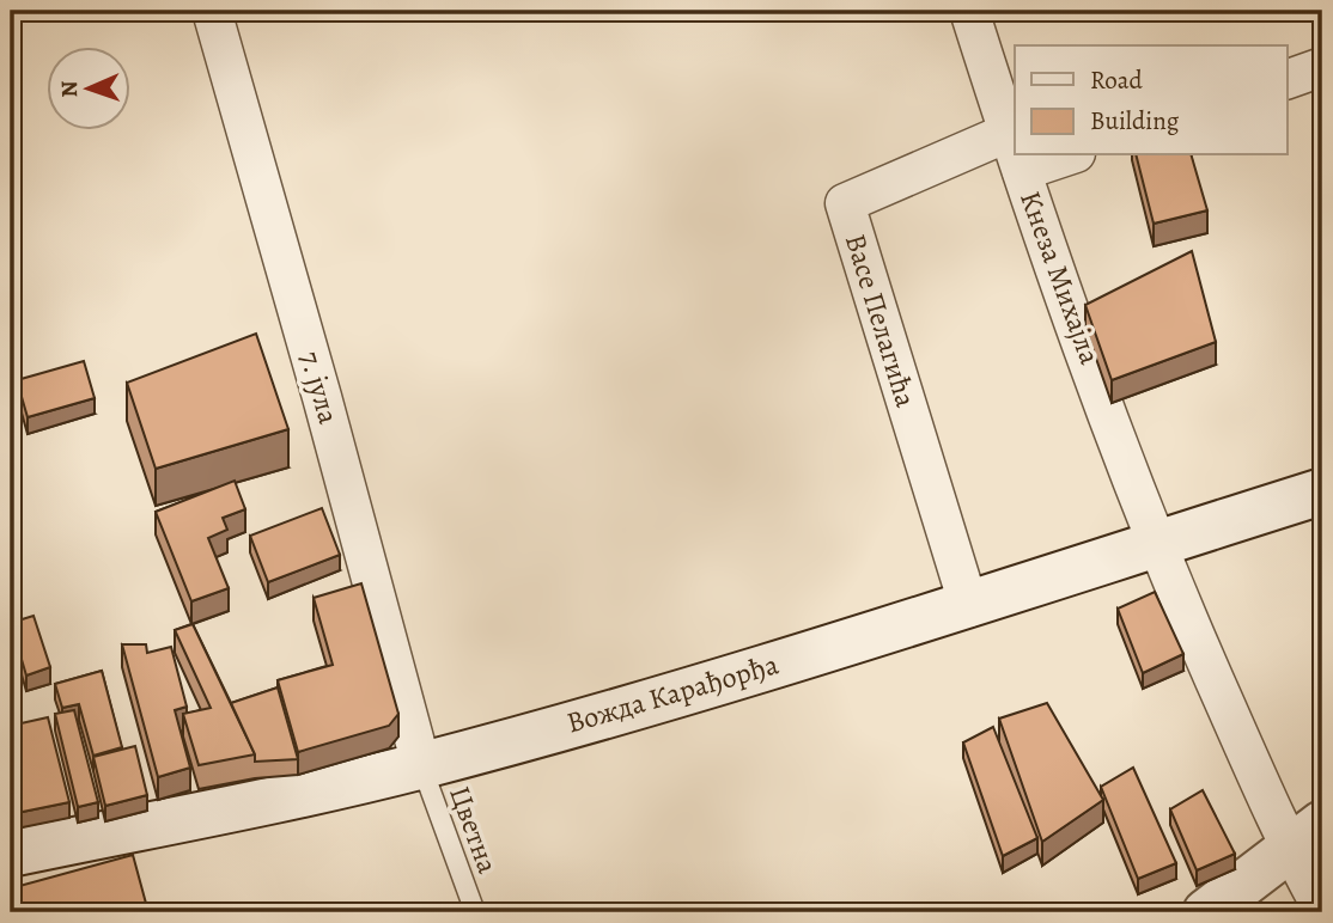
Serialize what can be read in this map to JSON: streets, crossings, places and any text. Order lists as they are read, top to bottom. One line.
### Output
{"streets":{"main road":["Вожда Карађорђа"],"street":["Кнеза Михајла","Васе Пелагића","7. јула"],"lane":["Цветна"]},"crossings":[["Кнеза Михајла","Васе Пелагића"],["Кнеза Михајла","Вожда Карађорђа"],["Васе Пелагића","Вожда Карађорђа"],["7. јула","Вожда Карађорђа"],["7. јула","Цветна"],["Вожда Карађорђа","Цветна"]],"legend":["Road","Building"],"north":"left"}
